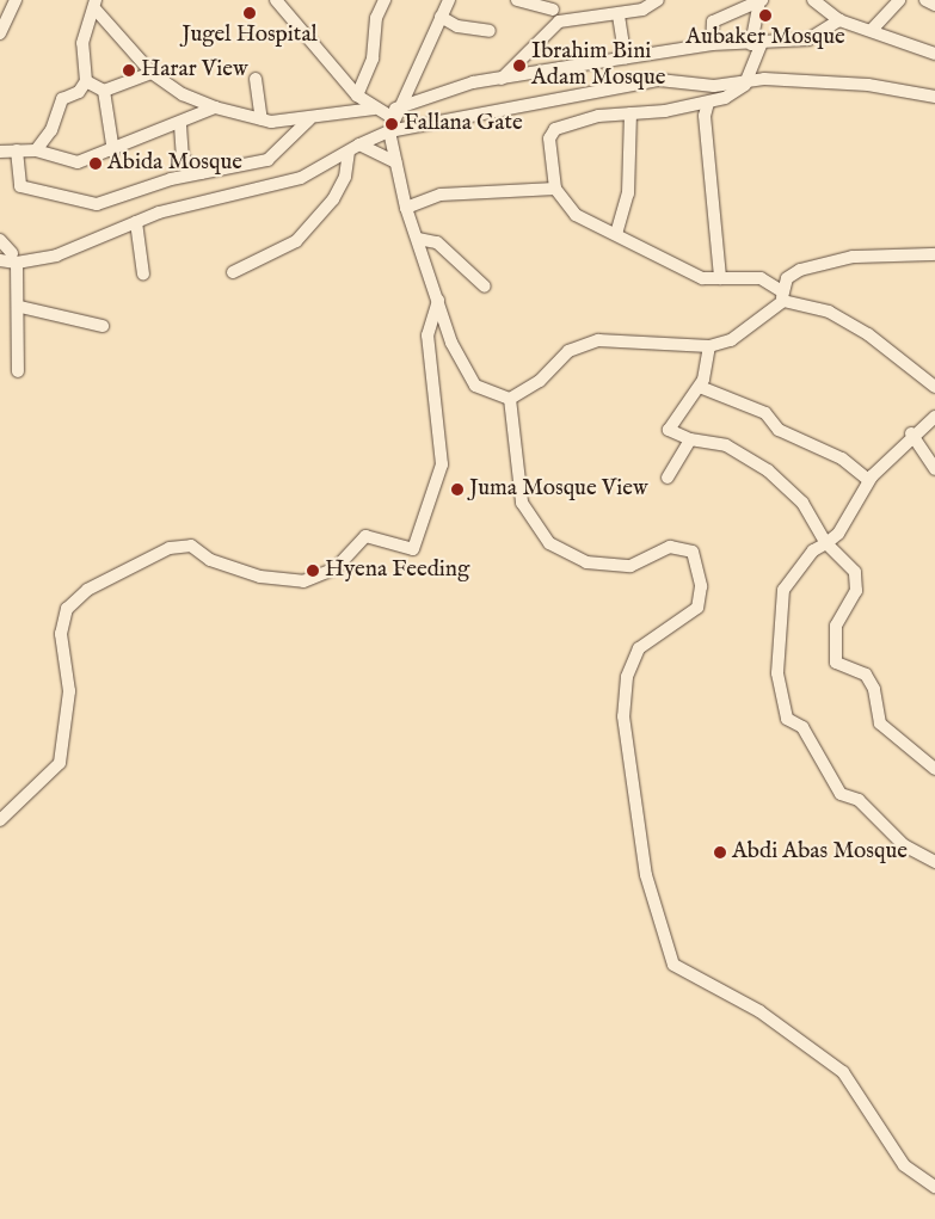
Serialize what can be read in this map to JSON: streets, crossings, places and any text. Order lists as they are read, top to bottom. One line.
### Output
{"places":["Jugel Hospital","Aubaker Mosque","Ibrahim Bini Adam Mosque","Harar View","Fallana Gate","Abida Mosque","Juma Mosque View","Hyena Feeding","Abdi Abas Mosque"]}
